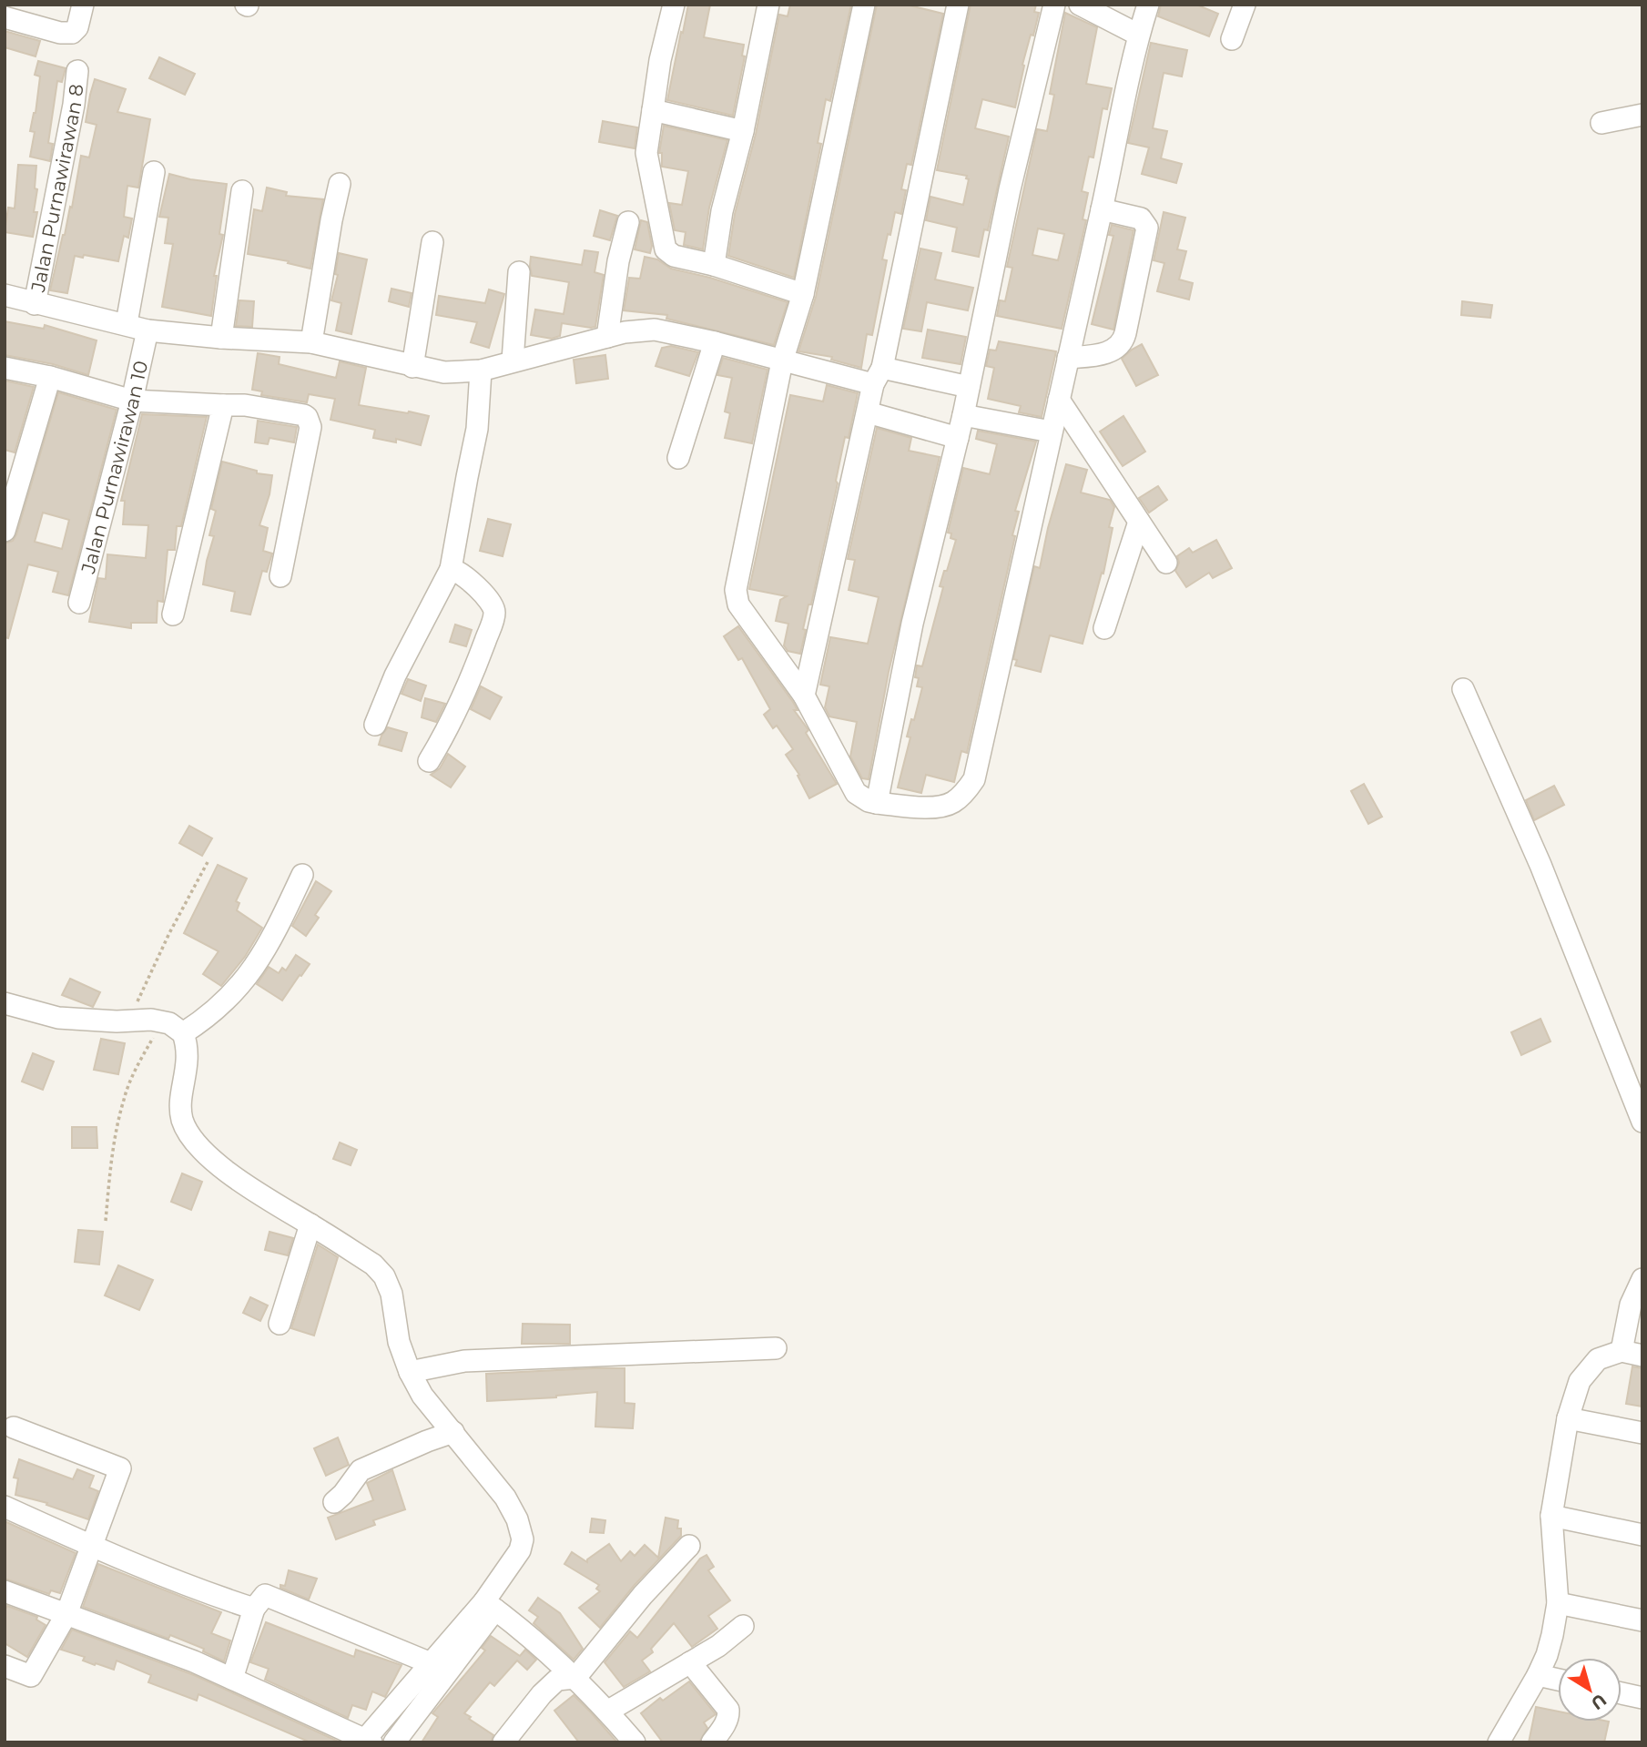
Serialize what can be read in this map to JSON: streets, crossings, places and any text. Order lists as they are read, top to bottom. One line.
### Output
{"streets":{"street":["Jalan Purnawirawan 8","Jalan Purnawirawan 10"]},"north":"bottom right"}
